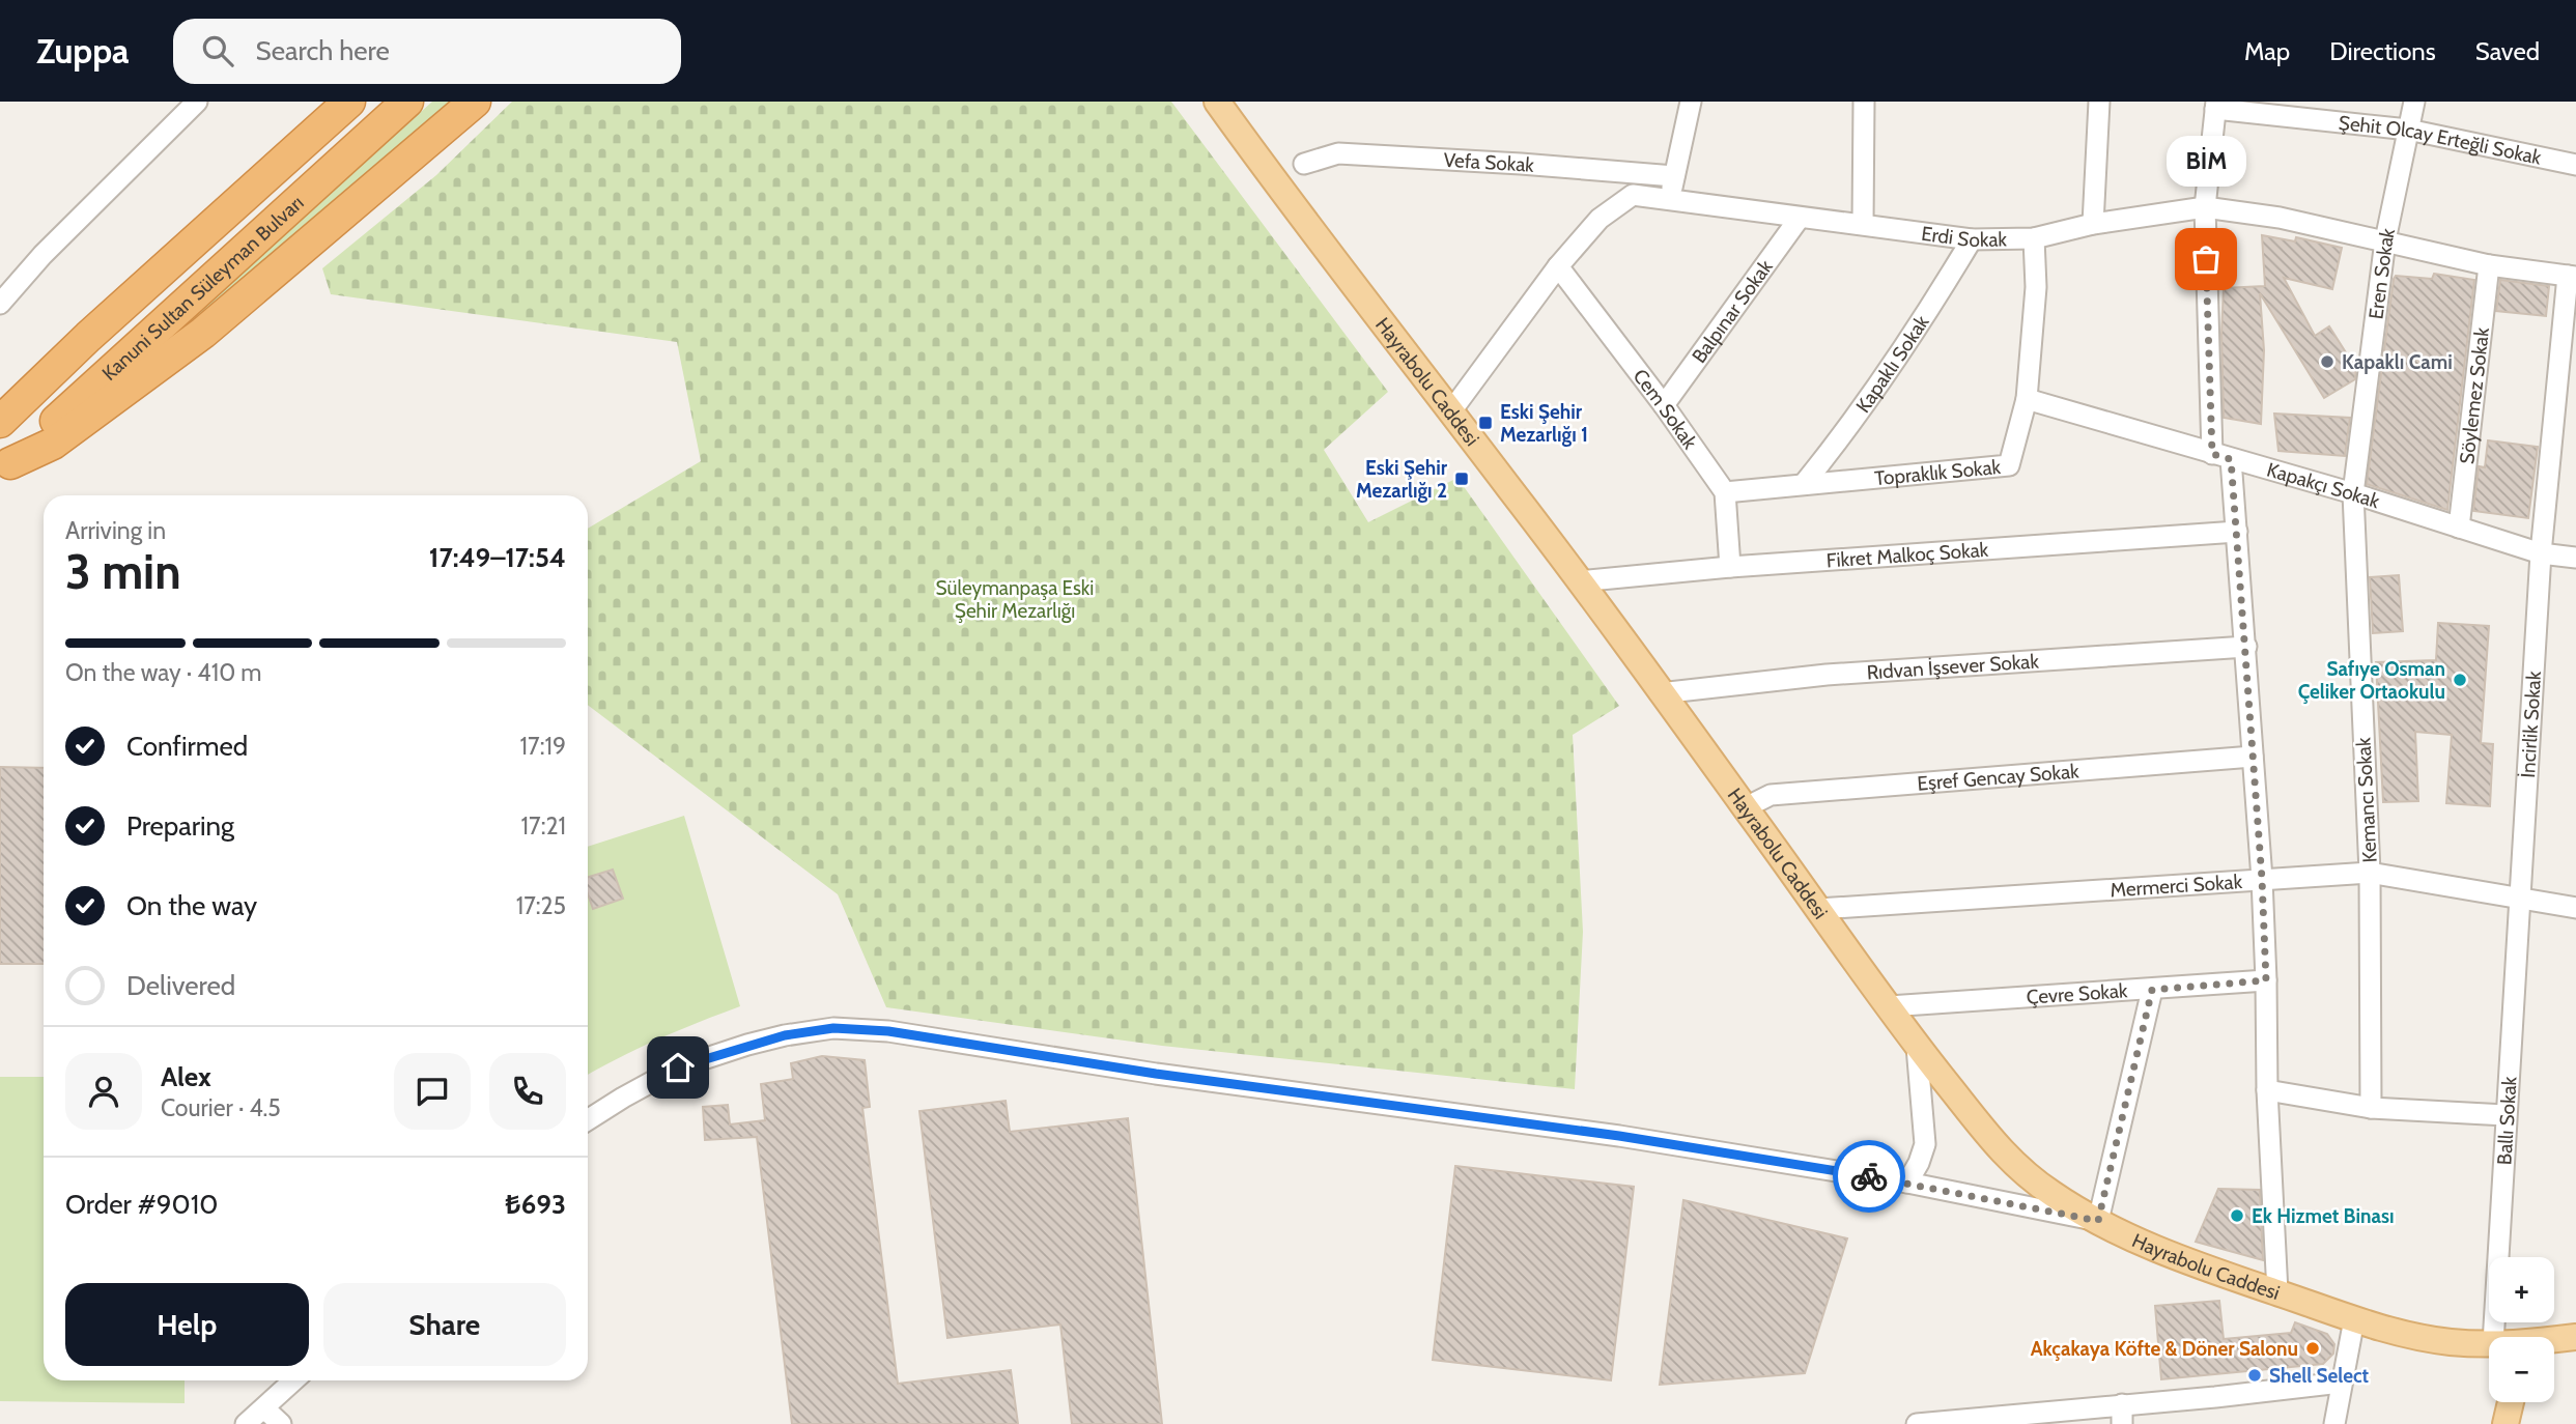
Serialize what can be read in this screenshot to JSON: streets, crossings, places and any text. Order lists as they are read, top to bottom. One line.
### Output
{"streets":{"highway":["Kanuni Sultan Süleyman Bulvarı"],"main road":["Hayrabolu Caddesi"],"street":["Şehit Olcay Erteğli Sokak","Vefa Sokak","Erdi Sokak","Eren Sokak","Balpınar Sokak","Kapaklı Sokak","Söylemez Sokak","Cem Sokak","Topraklık Sokak","Kapakçı Sokak","Fikret Malkoç Sokak","Rıdvan İşsever Sokak","İncirlik Sokak","Eşref Gencay Sokak","Kemancı Sokak","Mermerci Sokak","Çevre Sokak","Ballı Sokak"]},"crossings":[["Şehit Olcay Erteğli Sokak","Eren Sokak"],["Erdi Sokak","Eren Sokak"],["Erdi Sokak","Balpınar Sokak"],["Erdi Sokak","Kapaklı Sokak"],["Erdi Sokak","Hayrabolu Caddesi"],["Erdi Sokak","Söylemez Sokak"],["Erdi Sokak","Cem Sokak"],["Erdi Sokak","Topraklık Sokak"],["Erdi Sokak","İncirlik Sokak"],["Eren Sokak","Kapakçı Sokak"],["Eren Sokak","Kemancı Sokak"],["Balpınar Sokak","Cem Sokak"],["Kapaklı Sokak","Topraklık Sokak"],["Hayrabolu Caddesi","Fikret Malkoç Sokak"],["Hayrabolu Caddesi","Rıdvan İşsever Sokak"],["Hayrabolu Caddesi","Eşref Gencay Sokak"],["Hayrabolu Caddesi","Mermerci Sokak"],["Hayrabolu Caddesi","Çevre Sokak"],["Söylemez Sokak","Kapakçı Sokak"],["Cem Sokak","Topraklık Sokak"],["Topraklık Sokak","Kapakçı Sokak"],["Kapakçı Sokak","İncirlik Sokak"],["Kapakçı Sokak","Kemancı Sokak"],["İncirlik Sokak","Mermerci Sokak"],["İncirlik Sokak","Ballı Sokak"],["Kemancı Sokak","Mermerci Sokak"],["Mermerci Sokak","Ballı Sokak"]],"parks":["Süleymanpaşa Eski Şehir Mezarlığı"],"places":{"other":["BİM","Kapaklı Cami","Safıye Osman Çeliker Ortaokulu","Ek Hizmet Binası","Akçakaya Köfte & Döner Salonu","Shell Select"],"transit":["Eski Şehir Mezarlığı 1","Eski Şehir Mezarlığı 2"]},"page":{"header":"Zuppa","search":"Search here","nav":["Map","Directions","Saved"],"bubble":"BİM","heading":["3 min","Arriving in","17:49–17:54"],"panel":["Alex","Courier · 4.5","Order #9010","₺693"],"bar":"On the way · 410 m","list":[["Confirmed","17:19"],["Preparing","17:21"],["On the way","17:25"],"Delivered"],"map_buttons":["+","−"],"buttons":["Help","Share"]}}
